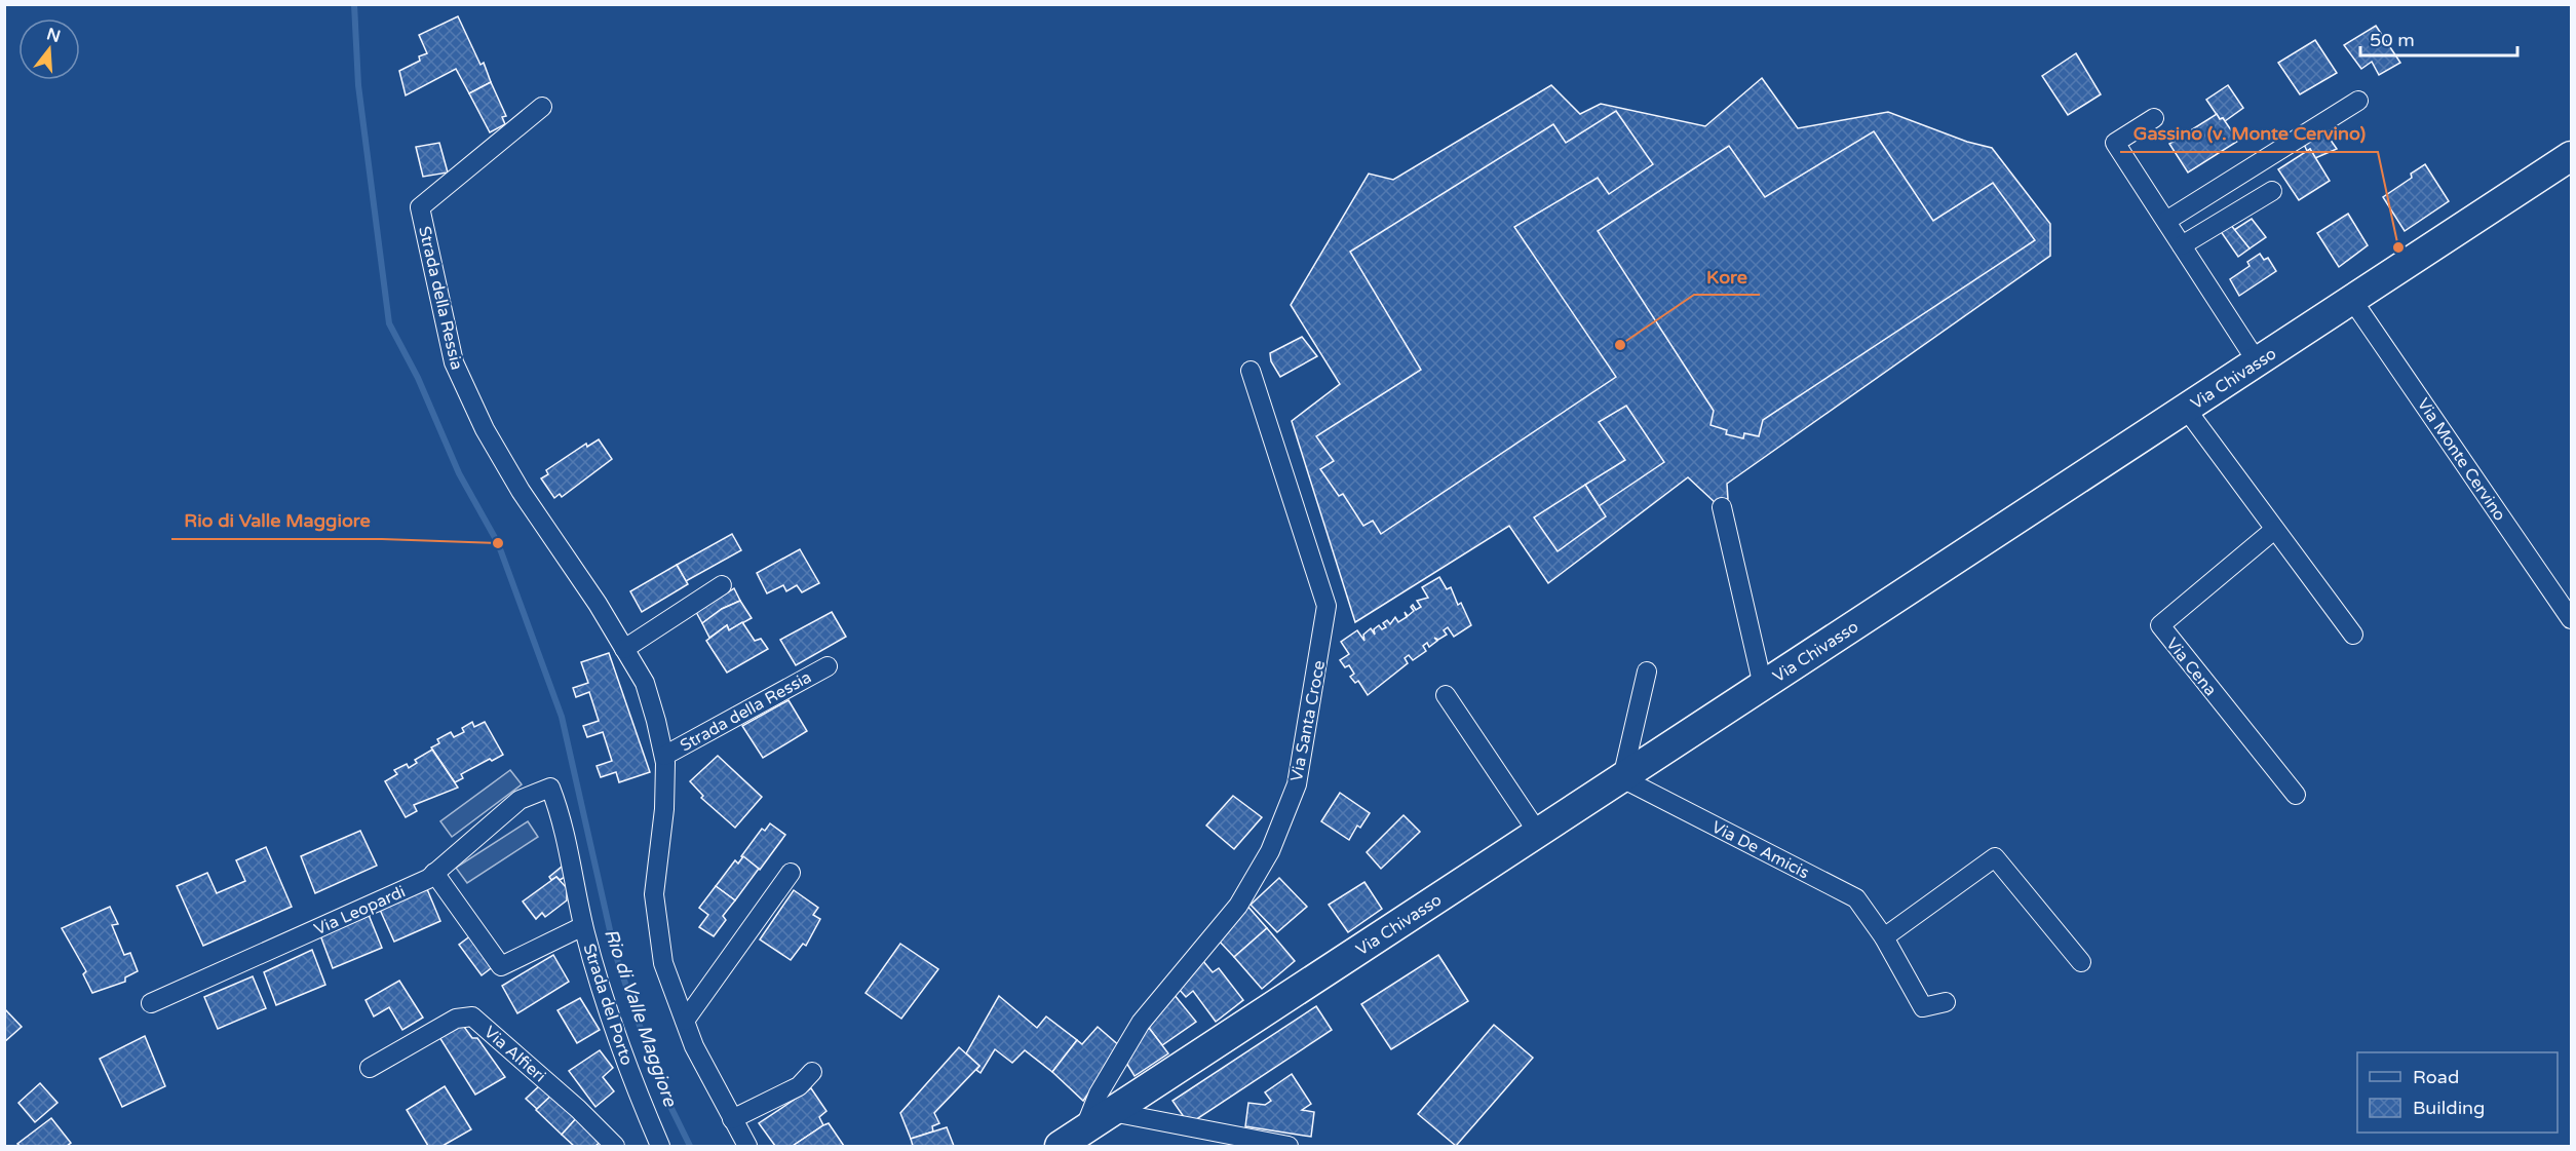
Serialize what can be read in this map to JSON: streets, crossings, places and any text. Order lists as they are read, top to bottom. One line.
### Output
{"streets":{"main road":["Via Chivasso"],"street":["Strada della Ressia","Via Monte Cervino","Via Cena","Via Santa Croce","Via De Amicis","Via Leopardi","Strada del Porto","Via Alfieri"]},"crossings":[["Via Chivasso","Via Monte Cervino"],["Via Chivasso","Via Santa Croce"],["Via Chivasso","Via De Amicis"],["Via Leopardi","Strada del Porto"]],"water":["Rio di Valle Maggiore"],"places":["Gassino (v. Monte Cervino)","Kore","Rio di Valle Maggiore"],"legend":["Road","Building"],"scale_bar":"50 m","north":"top"}
